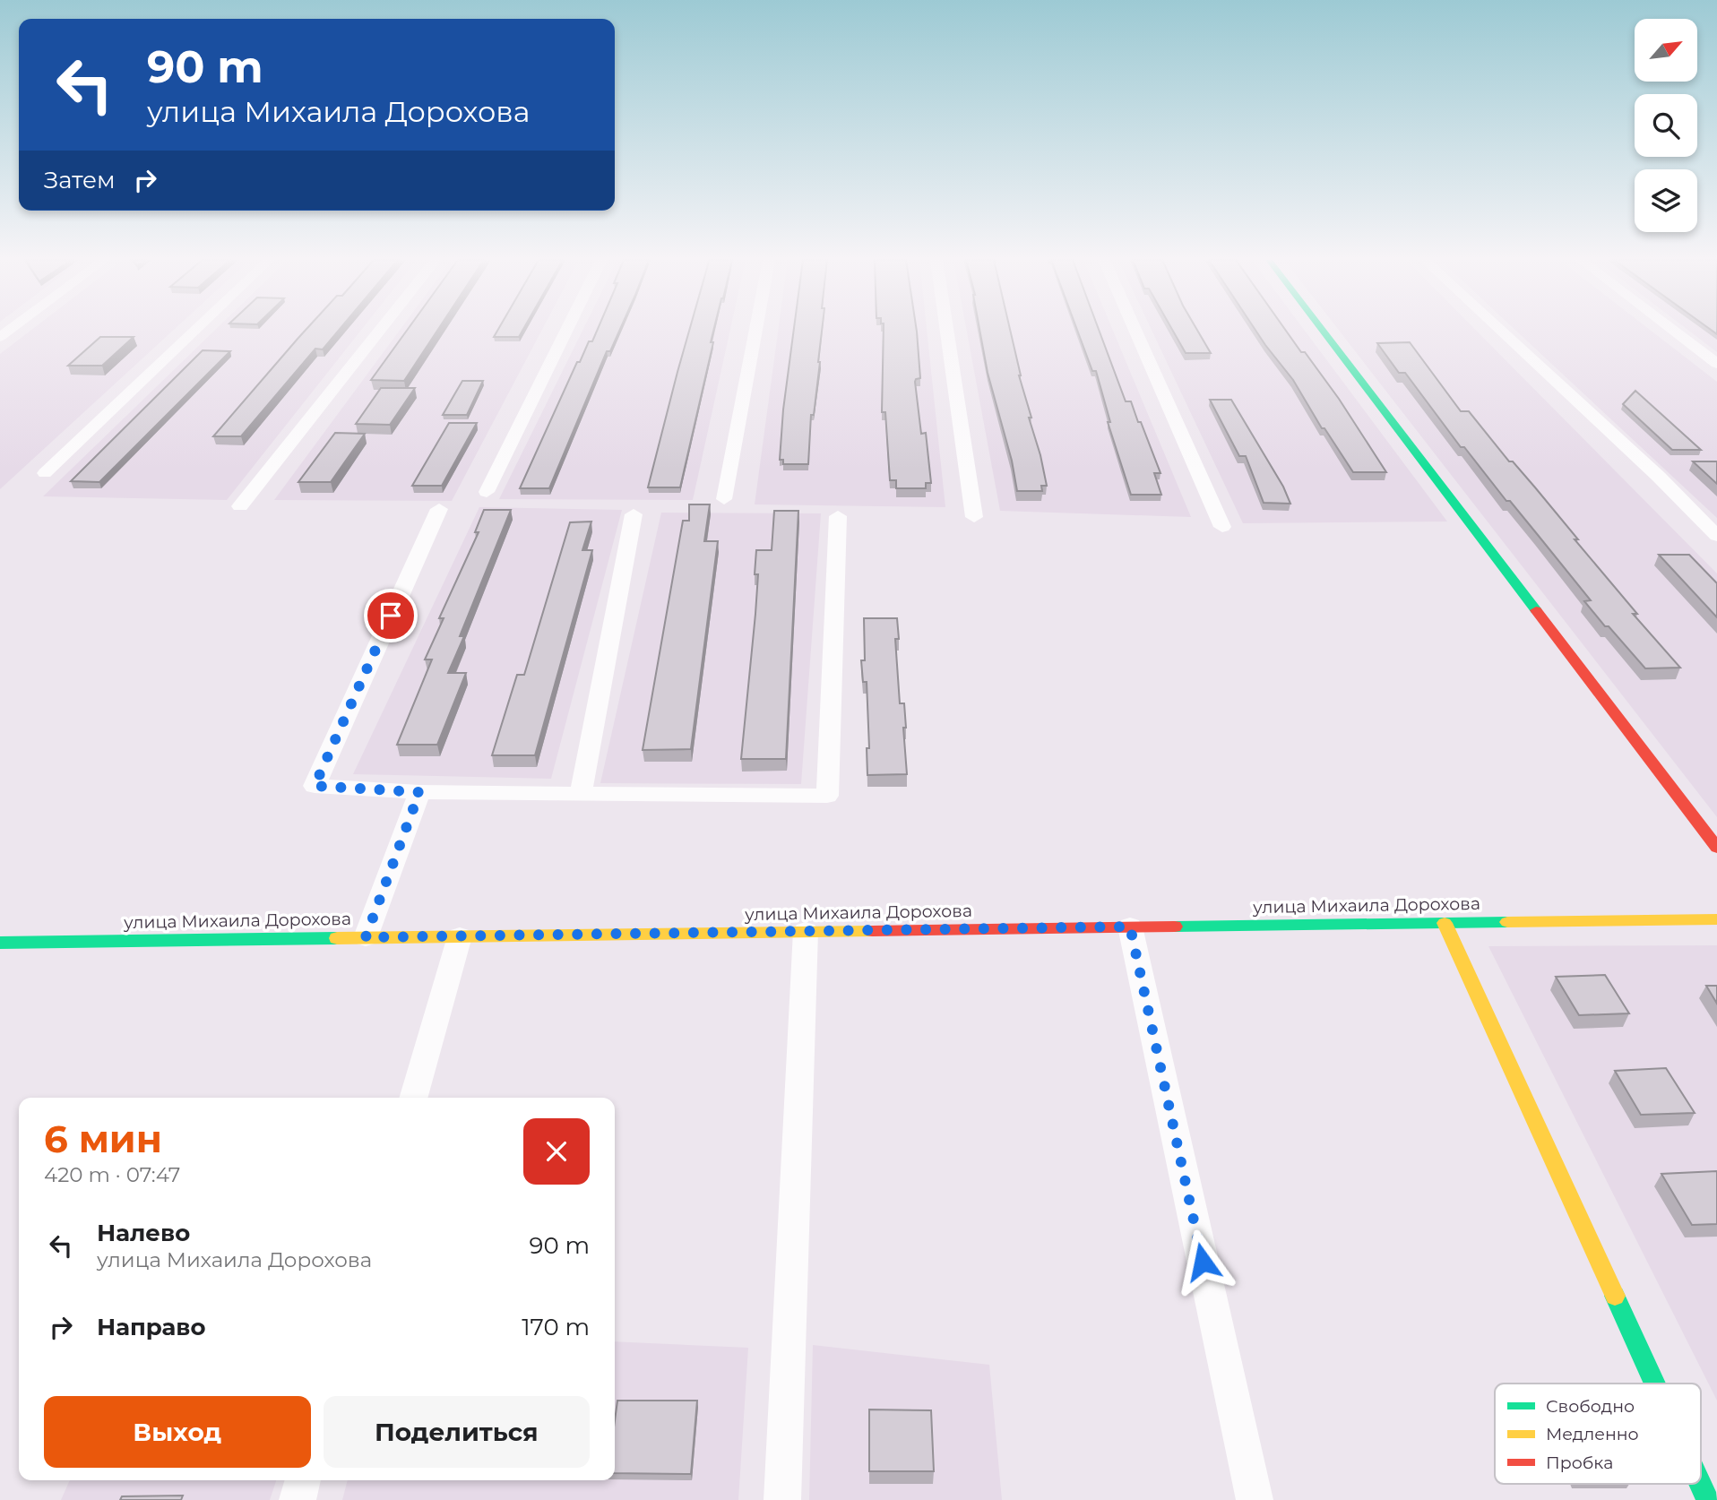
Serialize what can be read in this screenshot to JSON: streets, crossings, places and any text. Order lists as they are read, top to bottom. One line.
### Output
{"streets":{"street":["улица Михаила Дорохова"]},"legend":["Свободно","Медленно","Пробка"],"north":"top right","page":{"turn":["90 m","улица Михаила Дорохова"],"then":"Затем","heading":["6 мин","420 m · 07:47"],"list":[{"name":"Налево","note":"улица Михаила Дорохова","value":"90 m"},{"name":"Направо","value":"170 m"}],"buttons":["Выход","Поделиться"]}}
